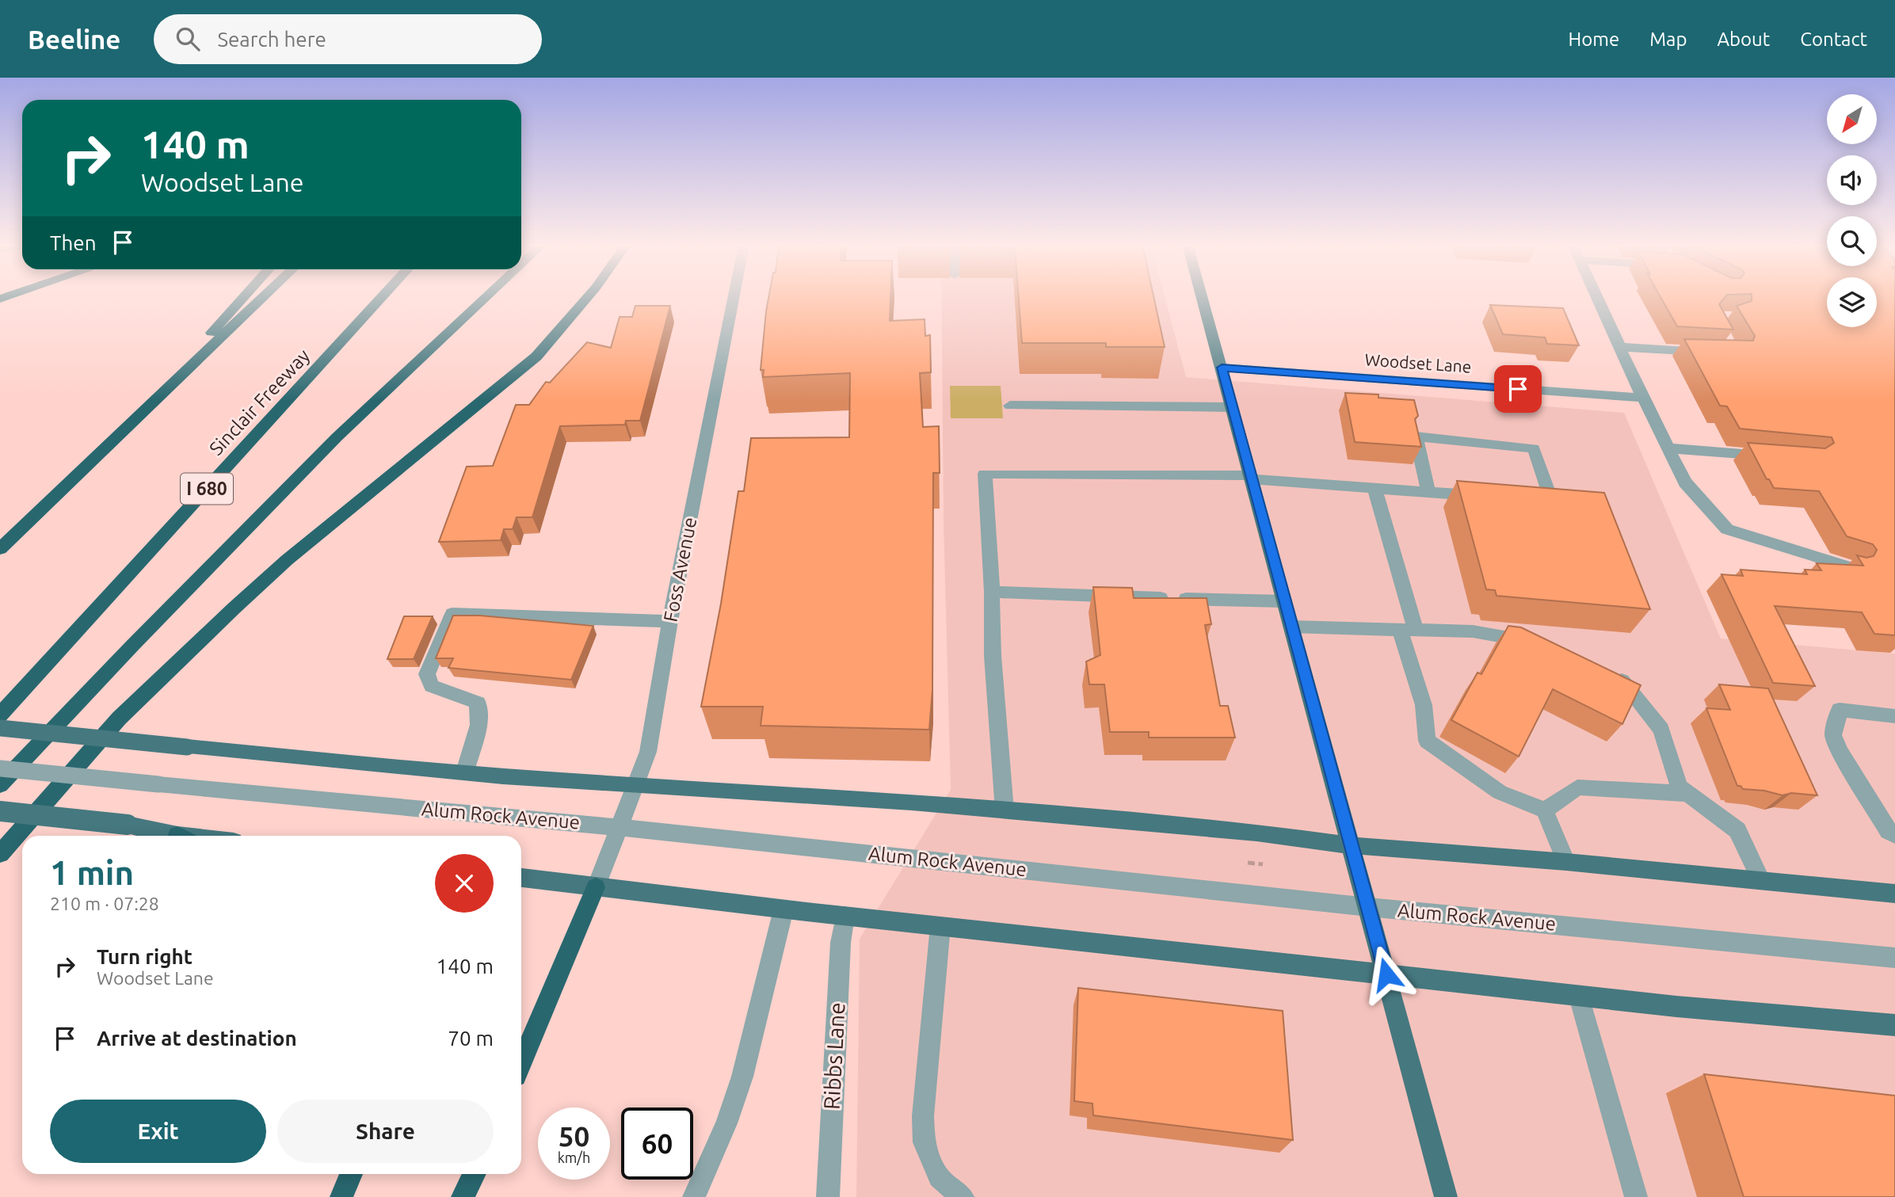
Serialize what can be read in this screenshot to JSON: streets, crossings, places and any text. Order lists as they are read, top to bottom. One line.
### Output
{"streets":{"highway":["Sinclair Freeway","I 680"],"main road":["Alum Rock Avenue"],"street":["Woodset Lane","Foss Avenue","Ribbs Lane"]},"crossings":[["Foss Avenue","Alum Rock Avenue"]],"north":"bottom left","page":{"header":"Beeline","search":"Search here","nav":["Home","Map","About","Contact"],"turn":["140 m","Woodset Lane"],"then":"Then","heading":["1 min","210 m · 07:28"],"list":[{"name":"Turn right","note":"Woodset Lane","value":"140 m"},{"name":"Arrive at destination","value":"70 m"}],"buttons":["Exit","Share"],"speed":"50 km/h","limit":"60"}}
